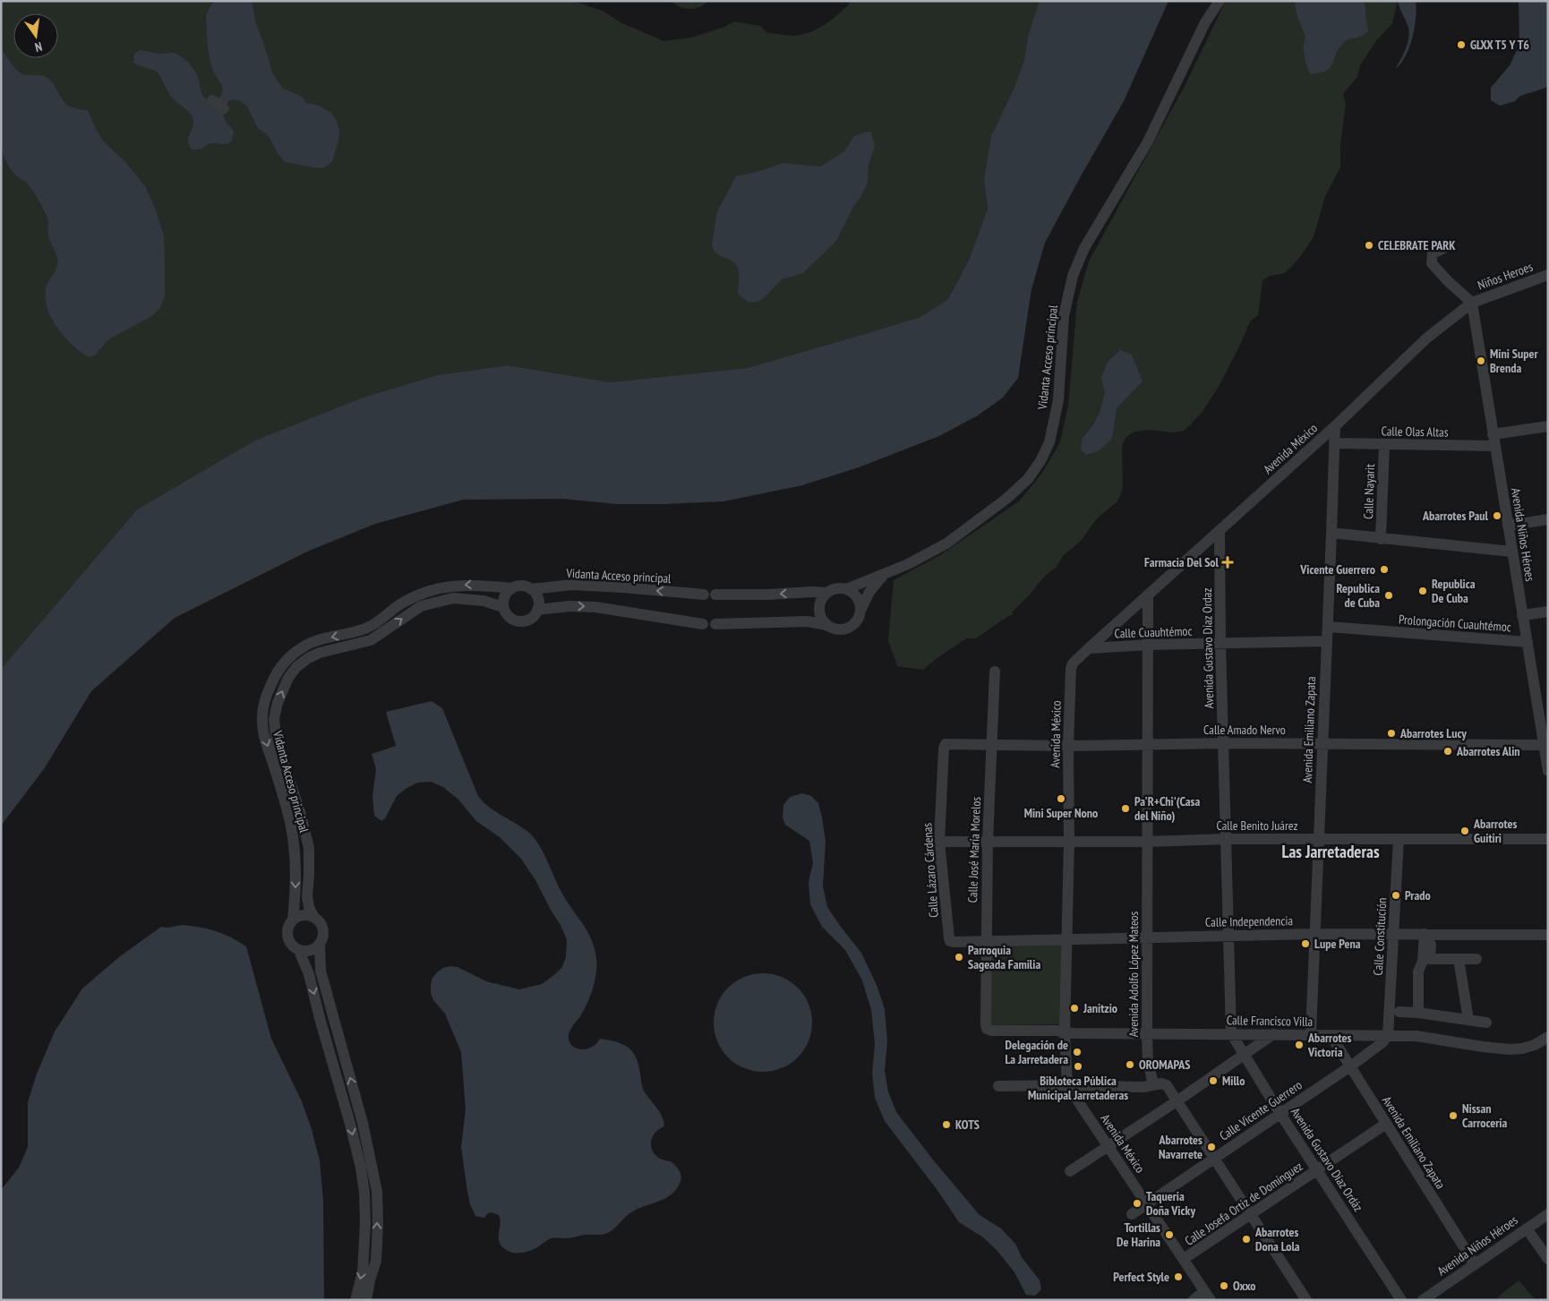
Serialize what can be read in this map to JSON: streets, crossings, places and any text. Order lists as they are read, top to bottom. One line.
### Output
{"streets":{"street":["Niños Heroes","Vidanta Acceso principal","Calle Olas Altas","Avenida México","Calle Nayarit","Avenida Niños Héroes","Prolongación Cuauhtémoc","Calle Cuauhtémoc","Avenida Gustavo Díaz Ordaz","Calle Amado Nervo","Avenida Emiliano Zapata","Calle Benito Juárez","Calle José María Morelos","Calle Lázaro Cárdenas","Calle Independencia","Calle Constitución","Avenida Adolfo López Mateos","Calle Francisco Villa","Calle Vicente Guerrero","Avenida Gustavo Díaz Ordáz","Calle Josefa Ortiz de Domínguez"]},"crossings":[["Niños Heroes","Avenida México"],["Niños Heroes","Avenida Niños Héroes"],["Calle Olas Altas","Calle Nayarit"],["Calle Olas Altas","Avenida Niños Héroes"],["Calle Olas Altas","Avenida Emiliano Zapata"],["Avenida México","Avenida Niños Héroes"],["Avenida México","Calle Cuauhtémoc"],["Avenida México","Avenida Gustavo Díaz Ordaz"],["Avenida México","Calle Amado Nervo"],["Avenida México","Avenida Emiliano Zapata"],["Avenida México","Calle Benito Juárez"],["Avenida México","Calle Independencia"],["Avenida México","Avenida Adolfo López Mateos"],["Avenida México","Calle Francisco Villa"],["Avenida México","Calle Vicente Guerrero"],["Avenida México","Calle Josefa Ortiz de Domínguez"],["Avenida Niños Héroes","Prolongación Cuauhtémoc"],["Avenida Niños Héroes","Calle Amado Nervo"],["Avenida Niños Héroes","Avenida Emiliano Zapata"],["Prolongación Cuauhtémoc","Avenida Emiliano Zapata"],["Calle Cuauhtémoc","Avenida Gustavo Díaz Ordaz"],["Calle Cuauhtémoc","Avenida Emiliano Zapata"],["Calle Cuauhtémoc","Avenida Adolfo López Mateos"],["Avenida Gustavo Díaz Ordaz","Calle Amado Nervo"],["Avenida Gustavo Díaz Ordaz","Calle Benito Juárez"],["Avenida Gustavo Díaz Ordaz","Calle Independencia"],["Avenida Gustavo Díaz Ordaz","Calle Francisco Villa"],["Avenida Gustavo Díaz Ordaz","Avenida Gustavo Díaz Ordáz"],["Calle Amado Nervo","Avenida Emiliano Zapata"],["Calle Amado Nervo","Calle José María Morelos"],["Calle Amado Nervo","Calle Lázaro Cárdenas"],["Calle Amado Nervo","Avenida Adolfo López Mateos"],["Avenida Emiliano Zapata","Calle Benito Juárez"],["Avenida Emiliano Zapata","Calle Independencia"],["Avenida Emiliano Zapata","Calle Francisco Villa"],["Avenida Emiliano Zapata","Calle Vicente Guerrero"],["Avenida Emiliano Zapata","Calle Josefa Ortiz de Domínguez"],["Calle Benito Juárez","Calle José María Morelos"],["Calle Benito Juárez","Calle Lázaro Cárdenas"],["Calle Benito Juárez","Calle Constitución"],["Calle Benito Juárez","Avenida Adolfo López Mateos"],["Calle José María Morelos","Calle Independencia"],["Calle José María Morelos","Calle Francisco Villa"],["Calle Lázaro Cárdenas","Calle Independencia"],["Calle Independencia","Calle Constitución"],["Calle Independencia","Avenida Adolfo López Mateos"],["Calle Constitución","Calle Francisco Villa"],["Calle Constitución","Calle Vicente Guerrero"],["Avenida Adolfo López Mateos","Calle Francisco Villa"],["Calle Francisco Villa","Calle Vicente Guerrero"],["Calle Francisco Villa","Avenida Gustavo Díaz Ordáz"],["Calle Vicente Guerrero","Avenida Gustavo Díaz Ordáz"],["Avenida Gustavo Díaz Ordáz","Calle Josefa Ortiz de Domínguez"]],"districts":["Las Jarretaderas"],"places":{"other":["GLXX T5 Y T6","CELEBRATE PARK","Mini Super Brenda","Abarrotes Paul","Vicente Guerrero","Republica De Cuba","Republica de Cuba","Abarrotes Lucy","Abarrotes Alin","Mini Super Nono","Pa'R+Chi'(Casa del Niño)","Abarrotes Guitiri","Prado","Lupe Pena","Parroquia Sageada Familia","Janitzio","Abarrotes Victoria","Delegación de La Jarretadera","OROMAPAS","Bibloteca Pública Municipal Jarretaderas","Millo","Nissan Carrocería","KOTS","Abarrotes Navarrete","Taqueria Doña Vicky","Tortillas De Harina","Abarrotes Dona Lola","Perfect Style","Oxxo"],"health":["Farmacia Del Sol"]},"north":"bottom"}
